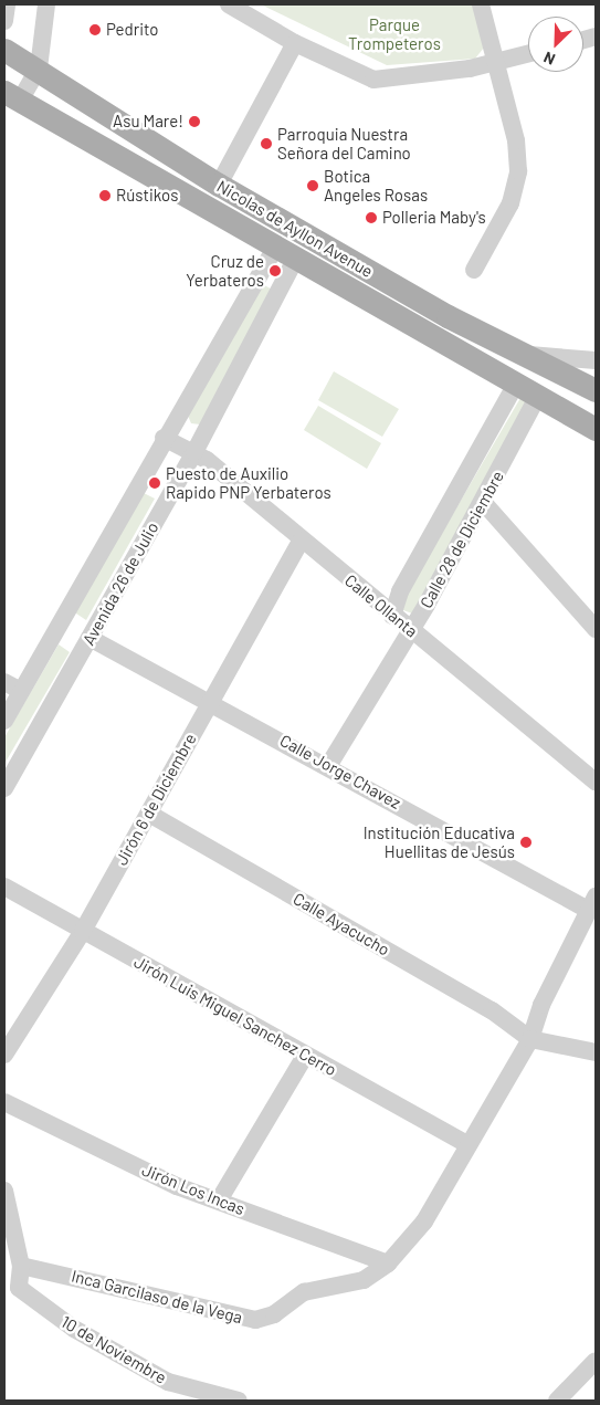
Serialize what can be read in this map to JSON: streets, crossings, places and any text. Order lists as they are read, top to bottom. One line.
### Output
{"streets":{"main road":["Nicolas de Ayllon Avenue"],"street":["Calle 28 de Diciembre","Avenida 26 de Julio","Calle Ollanta","Calle Jorge Chavez","Jirón 6 de Diciembre","Calle Ayacucho","Jirón Luis Miguel Sanchez Cerro","Jirón Los Incas","Inca Garcilaso de la Vega","10 de Noviembre"]},"crossings":[["Nicolas de Ayllon Avenue","Calle 28 de Diciembre"],["Nicolas de Ayllon Avenue","Avenida 26 de Julio"],["Calle 28 de Diciembre","Calle Ollanta"],["Calle 28 de Diciembre","Calle Jorge Chavez"],["Avenida 26 de Julio","Calle Ollanta"],["Avenida 26 de Julio","Calle Jorge Chavez"],["Calle Ollanta","Jirón 6 de Diciembre"],["Calle Jorge Chavez","Jirón 6 de Diciembre"],["Calle Jorge Chavez","Inca Garcilaso de la Vega"],["Jirón 6 de Diciembre","Calle Ayacucho"],["Jirón 6 de Diciembre","Jirón Luis Miguel Sanchez Cerro"],["Calle Ayacucho","Inca Garcilaso de la Vega"],["Jirón Luis Miguel Sanchez Cerro","Inca Garcilaso de la Vega"],["Jirón Los Incas","Inca Garcilaso de la Vega"],["Inca Garcilaso de la Vega","10 de Noviembre"]],"parks":["Parque Trompeteros"],"places":["Pedrito","Asu Mare!","Parroquia Nuestra Señora del Camino","Botica Angeles Rosas","Rústikos","Polleria Maby's","Cruz de Yerbateros","Puesto de Auxilio Rapido PNP Yerbateros","Institución Educativa Huellitas de Jesús"],"north":"bottom left"}
